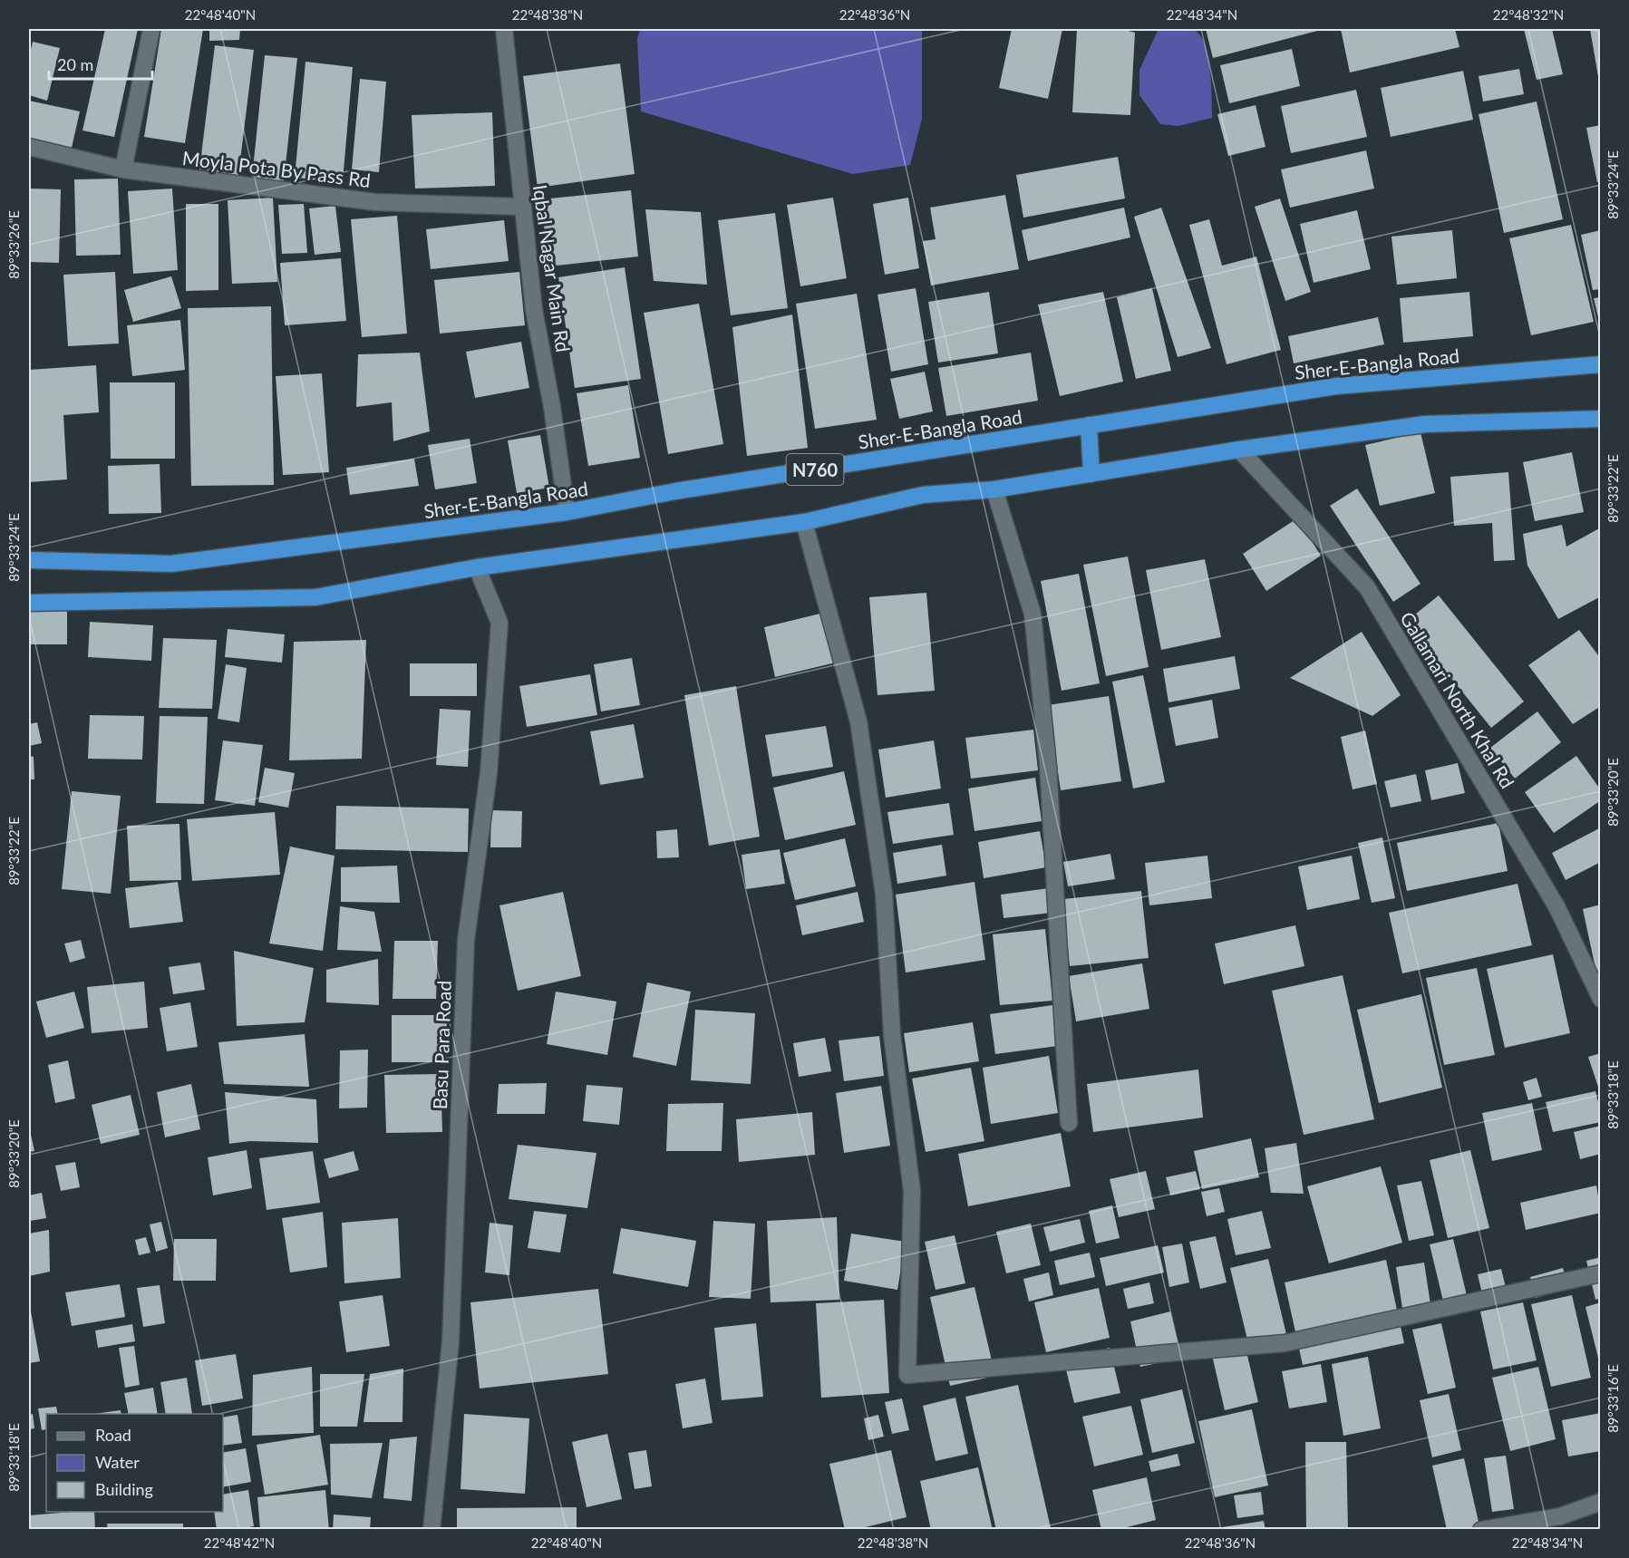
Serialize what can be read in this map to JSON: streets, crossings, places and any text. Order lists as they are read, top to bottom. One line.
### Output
{"streets":{"highway":["Sher-E-Bangla Road","N760"],"street":["Moyla Pota By Pass Rd","Iqbal Nagar Main Rd","Gallamari North Khal Rd","Basu Para Road"]},"crossings":[["Moyla Pota By Pass Rd","Iqbal Nagar Main Rd"],["Iqbal Nagar Main Rd","Sher-E-Bangla Road"],["N760","Gallamari North Khal Rd"],["N760","Basu Para Road"]],"legend":["Road","Water","Building"],"scale_bar":"20 m","coordinates":["22°48'40\"N","22°48'38\"N","22°48'36\"N","22°48'34\"N","22°48'32\"N","89°33'24\"E","89°33'26\"E","89°33'22\"E","89°33'20\"E","89°33'18\"E","89°33'16\"E","22°48'42\"N"]}
